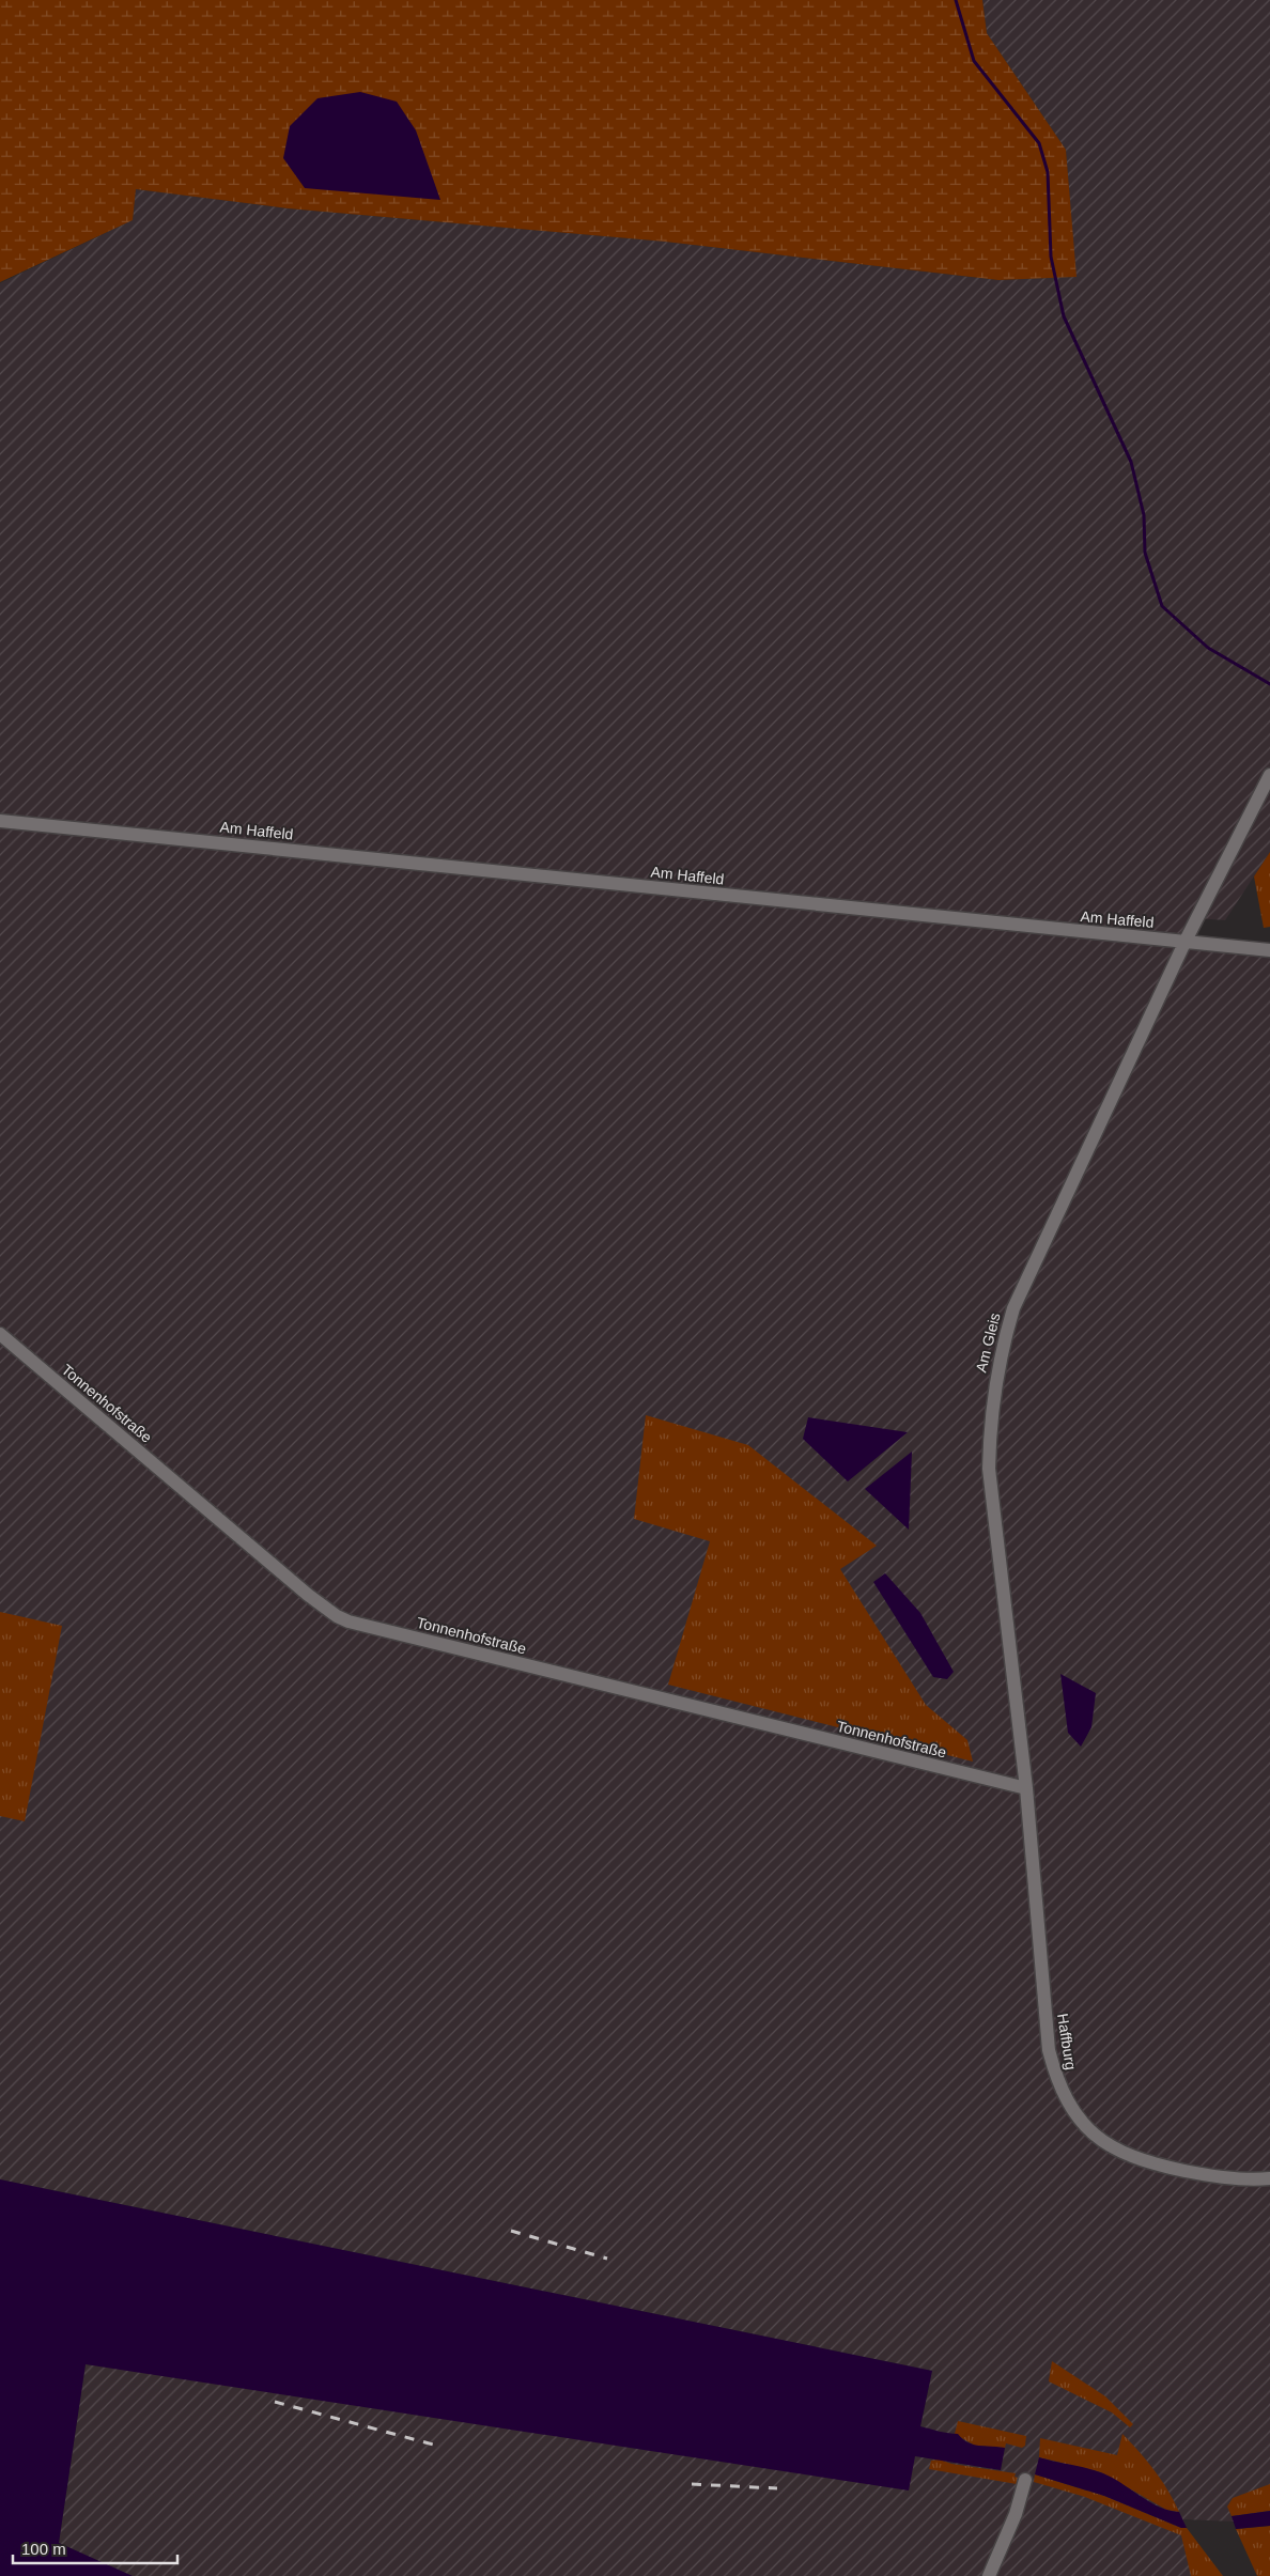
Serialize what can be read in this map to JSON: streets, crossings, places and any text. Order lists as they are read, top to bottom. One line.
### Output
{"streets":{"street":["Am Haffeld","Am Gleis","Tonnenhofstraße","Haffburg"]},"crossings":[["Am Haffeld","Am Gleis"],["Am Gleis","Tonnenhofstraße"],["Am Gleis","Haffburg"],["Tonnenhofstraße","Haffburg"]],"scale_bar":"100 m"}
